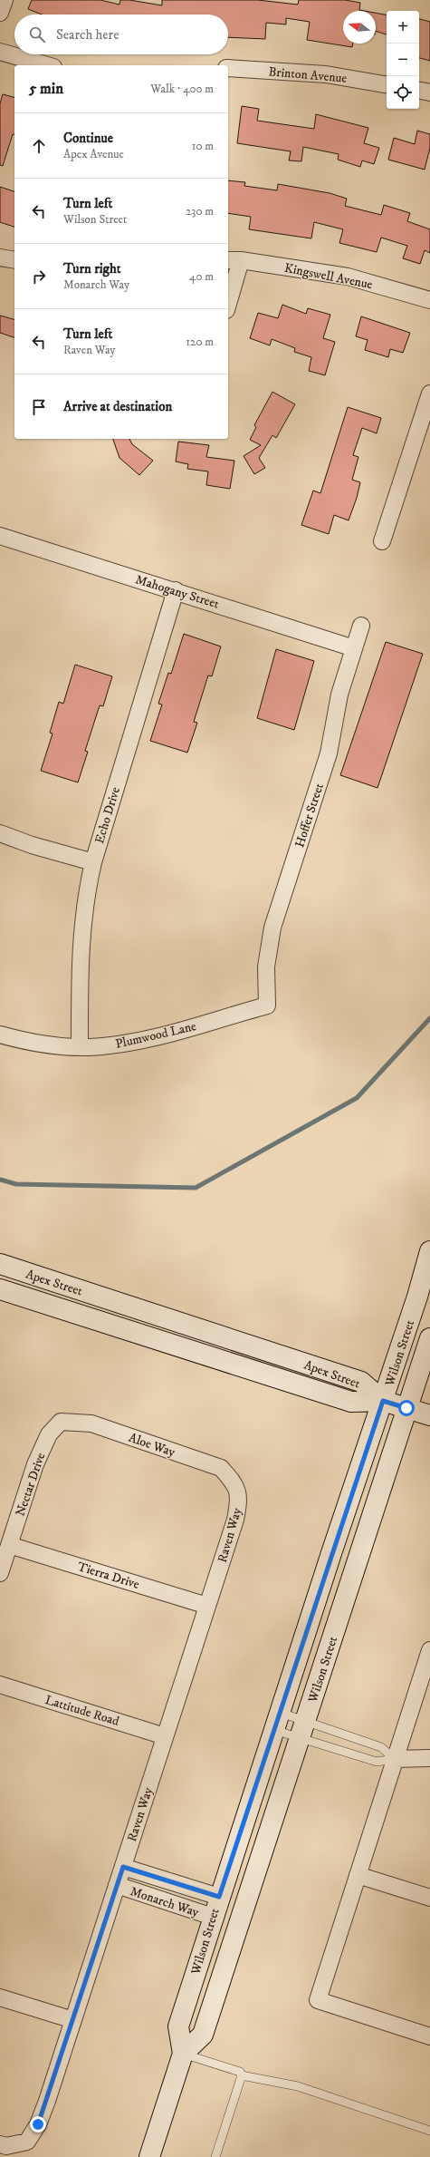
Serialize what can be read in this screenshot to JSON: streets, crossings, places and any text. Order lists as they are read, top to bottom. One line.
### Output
{"streets":{"street":["Brinton Avenue","Kingswell Avenue","Mahogany Street","Echo Drive","Hoffer Street","Plumwood Lane","Apex Street","Wilson Street","Aloe Way","Nectar Drive","Raven Way","Tierra Drive","Lattitude Road","Monarch Way"]},"crossings":[["Mahogany Street","Echo Drive"],["Mahogany Street","Hoffer Street"],["Echo Drive","Plumwood Lane"],["Hoffer Street","Plumwood Lane"],["Apex Street","Wilson Street"],["Wilson Street","Monarch Way"],["Aloe Way","Nectar Drive"],["Aloe Way","Raven Way"],["Nectar Drive","Tierra Drive"],["Raven Way","Tierra Drive"],["Raven Way","Lattitude Road"],["Raven Way","Monarch Way"]],"north":"left","page":{"map_buttons":["+","−"],"search":"Search here","heading":["5 min","Walk · 400 m"],"list":[["Continue","Apex Avenue","10 m"],["Turn left","Wilson Street","230 m"],["Turn right","Monarch Way","40 m"],["Turn left","Raven Way","120 m"],"Arrive at destination"]}}
